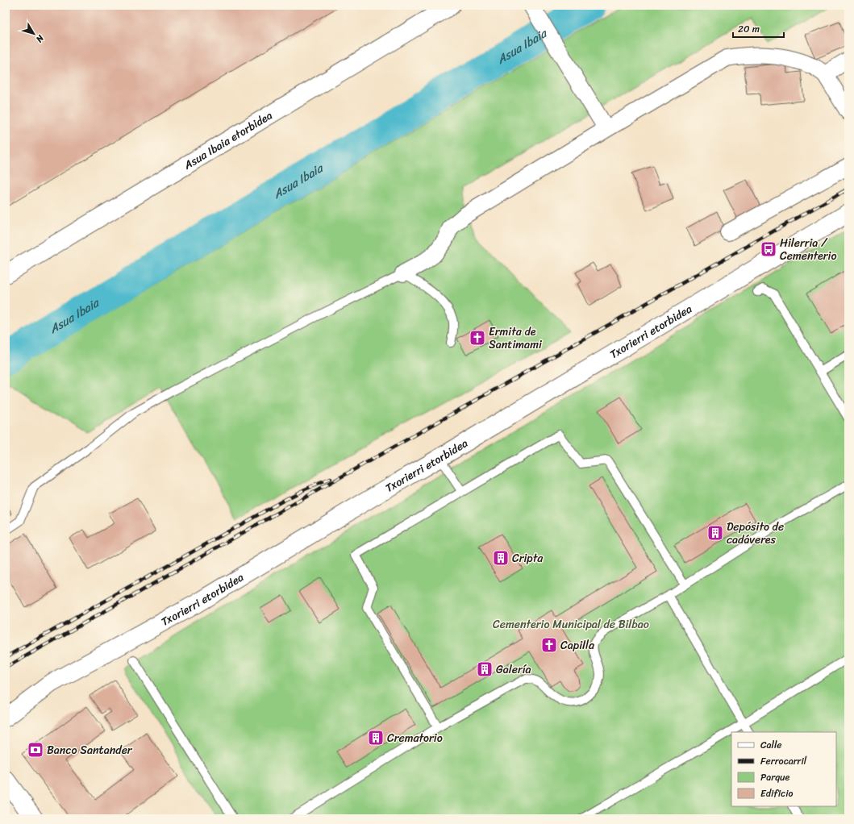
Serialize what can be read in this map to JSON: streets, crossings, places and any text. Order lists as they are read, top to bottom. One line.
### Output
{"streets":{"street":["Asua Ibaia etorbidea","Txorierri etorbidea"]},"water":["Asua Ibaia"],"parks":["Cementerio Municipal de Bilbao"],"places":{"bus stop":["Hilerria / Cementerio"],"church":["Ermita de Santimami","Capilla"],"building":["Depósito de cadáveres","Cripta","Galería","Crematorio"],"bank":["Banco Santander"]},"legend":["Calle","Ferrocarril","Parque","Edificio"],"scale_bar":"20 m","north":"bottom right"}
